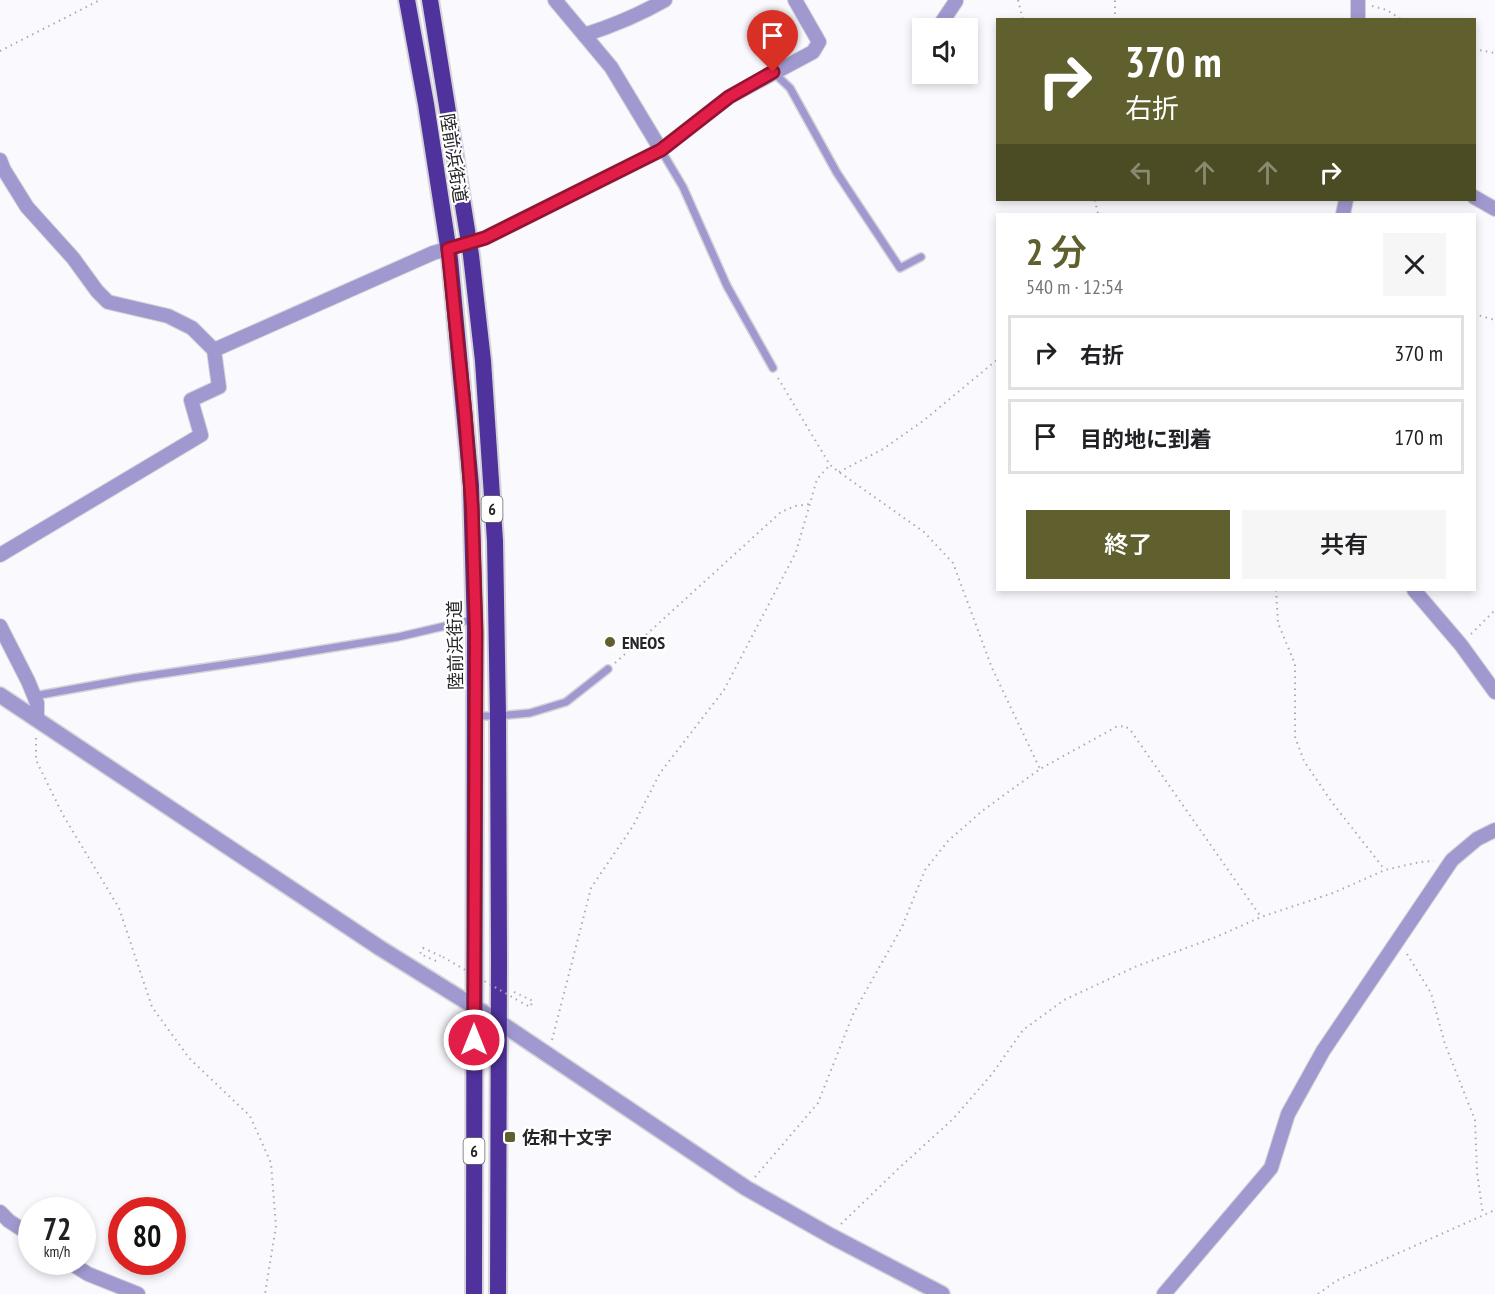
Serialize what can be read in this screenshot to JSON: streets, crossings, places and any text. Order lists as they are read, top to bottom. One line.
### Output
{"streets":{"highway":["陸前浜街道","6"]},"places":{"other":["ENEOS"],"transit":["佐和十文字"]},"page":{"turn":["370 m","右折"],"heading":["2 分","540 m · 12:54"],"list":[{"name":"右折","value":"370 m"},{"name":"目的地に到着","value":"170 m"}],"buttons":["終了","共有"],"speed":"72 km/h","limit":"80"}}
